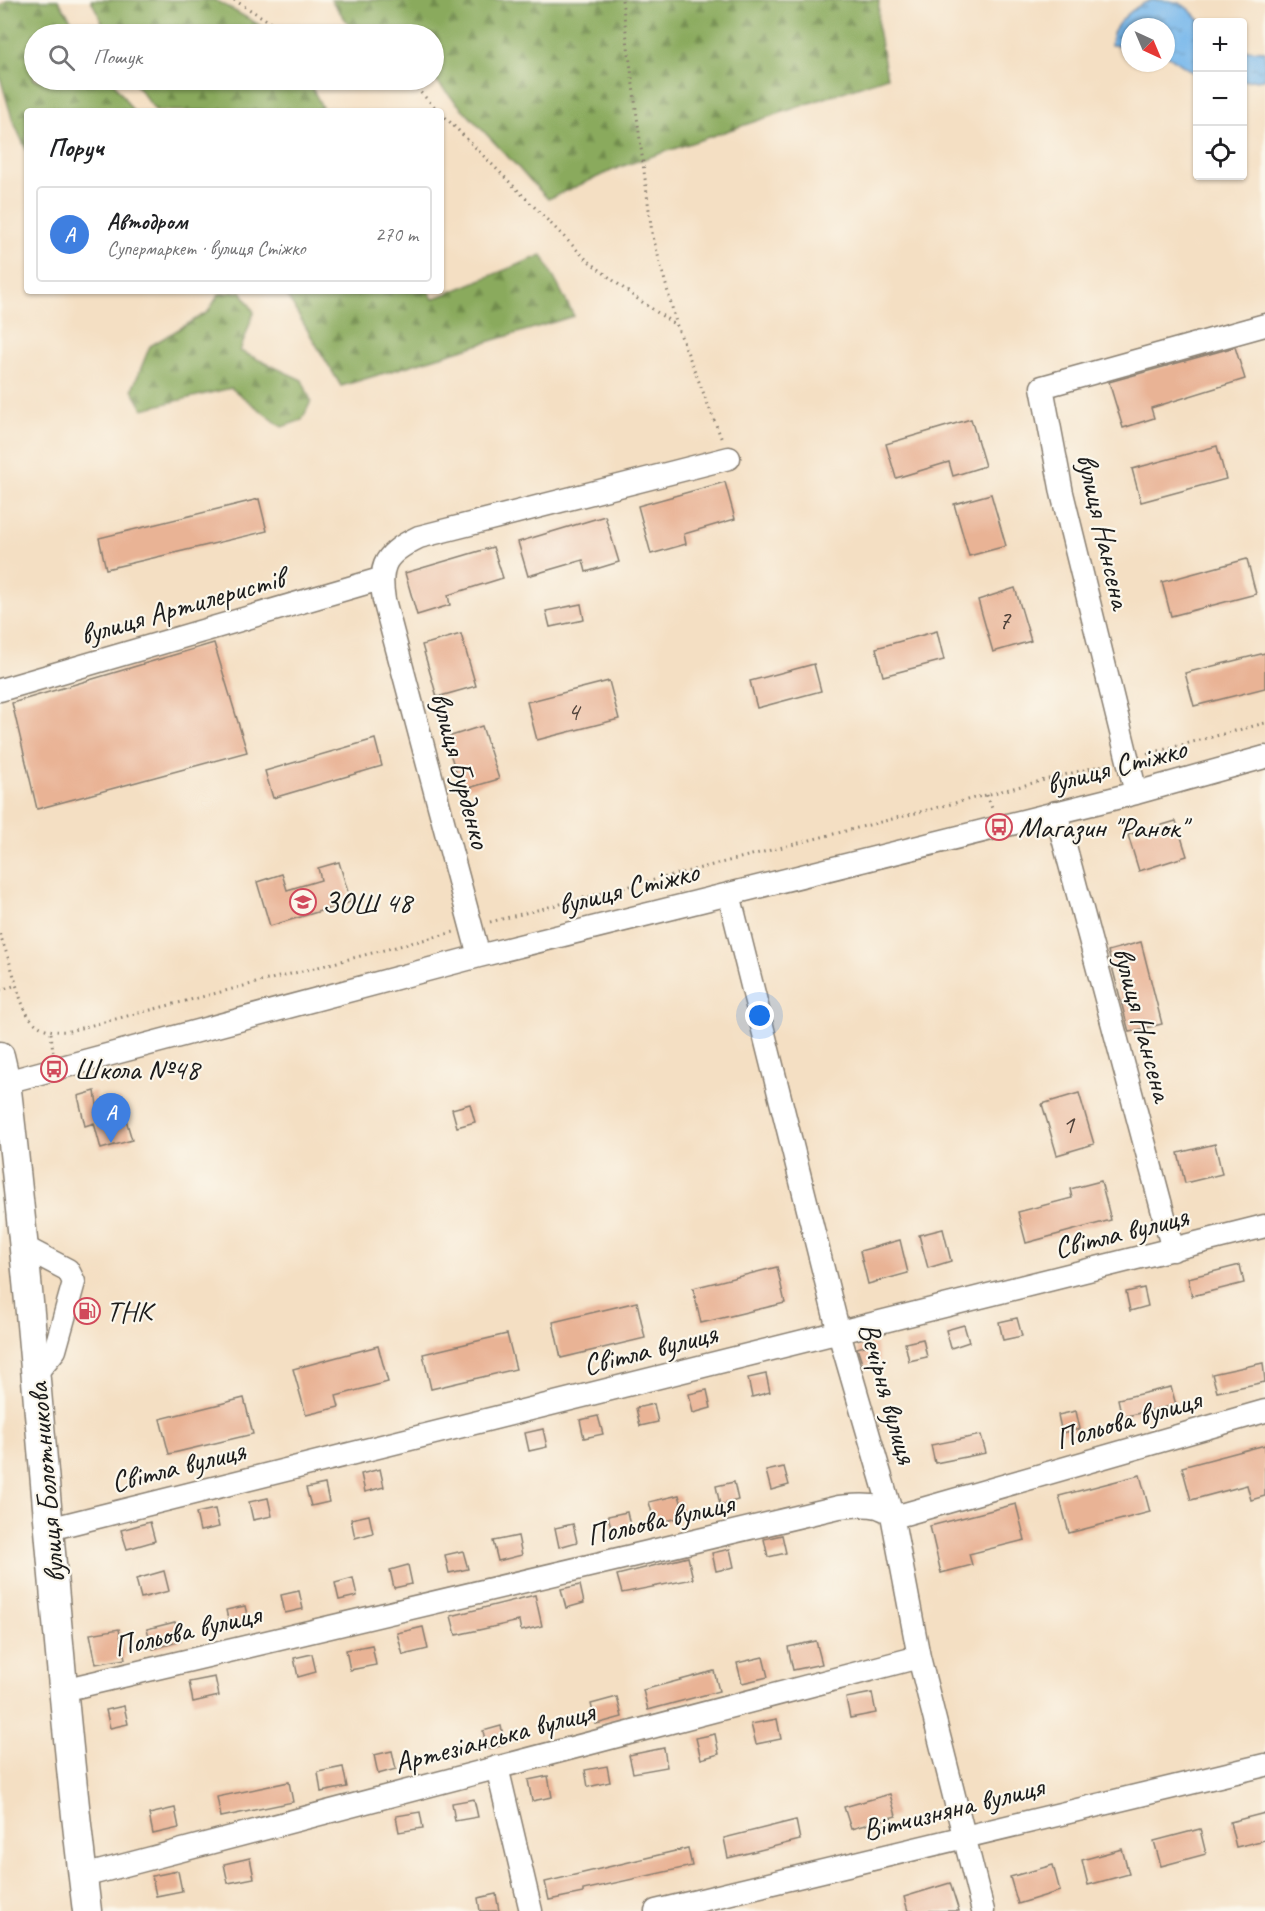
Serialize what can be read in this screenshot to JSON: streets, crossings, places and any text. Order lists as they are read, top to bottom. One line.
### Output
{"streets":{"main road":["вулиця Болотникова"],"street":["вулиця Нансена","вулиця Артилеристів","вулиця Стіжко","вулиця Бурденко","Світла вулиця","Вечірня вулиця","Польова вулиця","Артезіанська вулиця","Вітчизняна вулиця"]},"crossings":[["вулиця Нансена","вулиця Стіжко"],["вулиця Нансена","Світла вулиця"],["вулиця Артилеристів","вулиця Бурденко"],["вулиця Стіжко","вулиця Бурденко"],["вулиця Стіжко","Вечірня вулиця"],["вулиця Стіжко","вулиця Болотникова"],["Світла вулиця","Вечірня вулиця"],["Світла вулиця","вулиця Болотникова"],["Вечірня вулиця","Польова вулиця"],["Вечірня вулиця","Артезіанська вулиця"],["Вечірня вулиця","Вітчизняна вулиця"],["Польова вулиця","вулиця Болотникова"],["вулиця Болотникова","Артезіанська вулиця"]],"places":{"bus stop":["Магазин \"Ранок\"","Школа №48"],"school or university":["ЗОШ 48"],"fuel station":["ТНК"]},"house_numbers":["7","4","1"],"north":"bottom right","page":{"map_buttons":["+","−"],"search":"Пошук","heading":"Поруч","list":[{"mark":"A","name":"Автодром","note":"Супермаркет · вулиця Стіжко","value":"270 m"}],"pins":"A"}}
